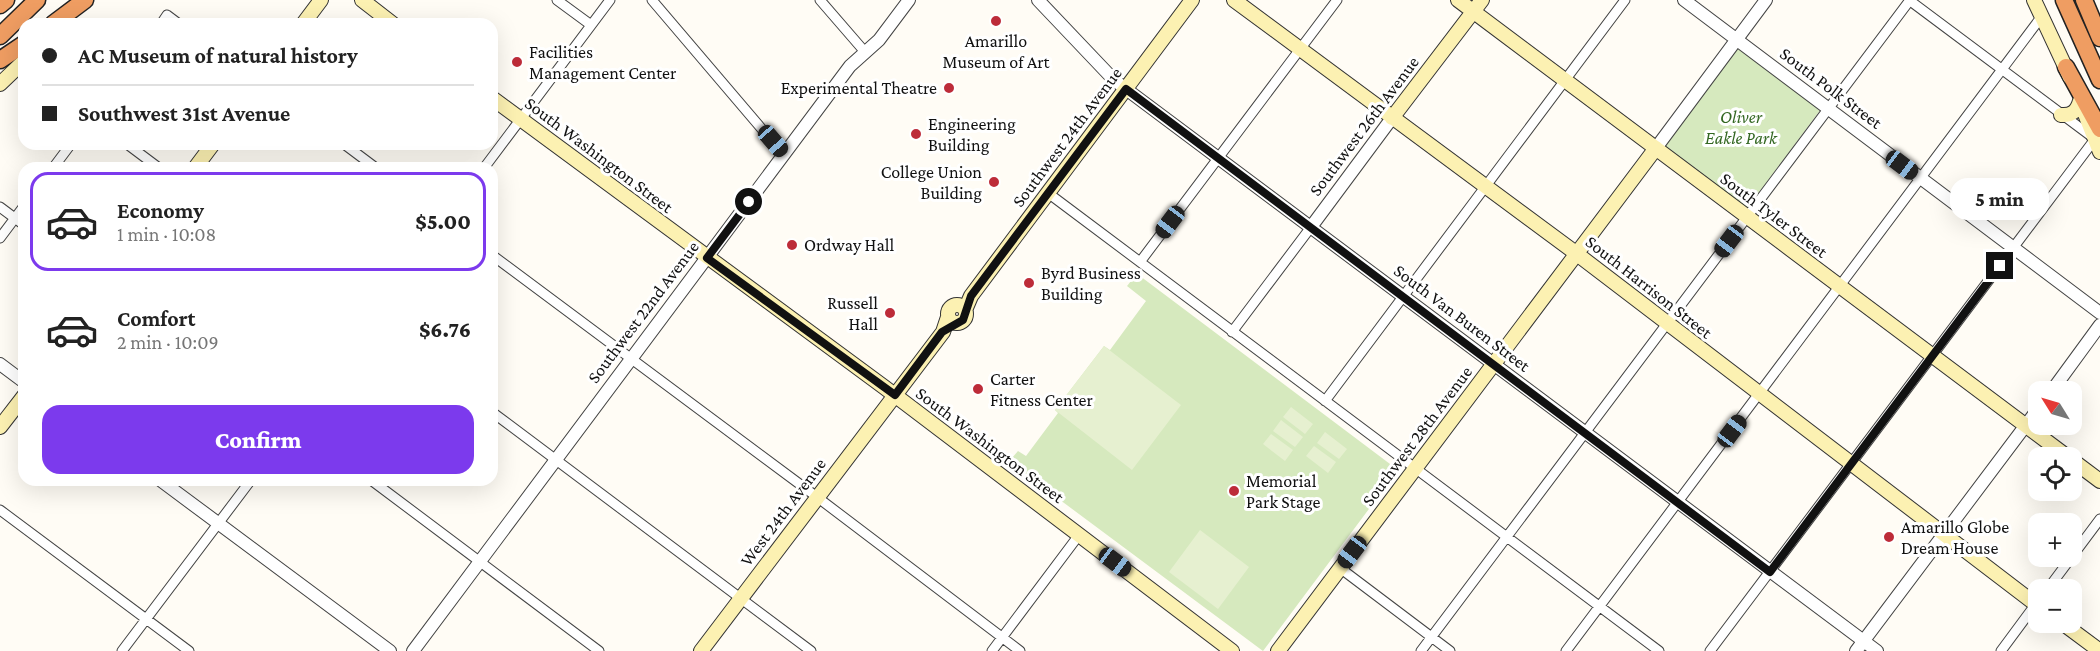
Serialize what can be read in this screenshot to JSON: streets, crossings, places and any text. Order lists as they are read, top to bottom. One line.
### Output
{"streets":{"main road":["Southwest 26th Avenue","Southwest 24th Avenue","South Washington Street","South Tyler Street","South Harrison Street","Southwest 28th Avenue","West 24th Avenue"],"street":["South Polk Street","Southwest 22nd Avenue","South Van Buren Street"]},"crossings":[["South Polk Street","Southwest 28th Avenue"],["Southwest 26th Avenue","South Tyler Street"],["Southwest 26th Avenue","South Harrison Street"],["Southwest 26th Avenue","South Van Buren Street"],["Southwest 24th Avenue","South Washington Street"],["Southwest 24th Avenue","South Van Buren Street"],["Southwest 24th Avenue","West 24th Avenue"],["South Washington Street","Southwest 22nd Avenue"],["South Washington Street","West 24th Avenue"],["South Tyler Street","Southwest 28th Avenue"],["South Harrison Street","Southwest 28th Avenue"],["South Van Buren Street","Southwest 28th Avenue"]],"parks":["Oliver Eakle Park"],"places":["Amarillo Museum of Art","Facilities Management Center","Experimental Theatre","Engineering Building","College Union Building","Ordway Hall","Byrd Business Building","Russell Hall","Carter Fitness Center","Memorial Park Stage","Amarillo Globe Dream House"],"north":"top left","page":{"banner":["AC Museum of natural history","Southwest 31st Avenue"],"list":[{"name":"Economy","note":"1 min · 10:08","value":"$5.00"},{"name":"Comfort","note":"2 min · 10:09","value":"$6.76"}],"bubble":"5 min","map_buttons":["+","−"],"buttons":"Confirm"}}
